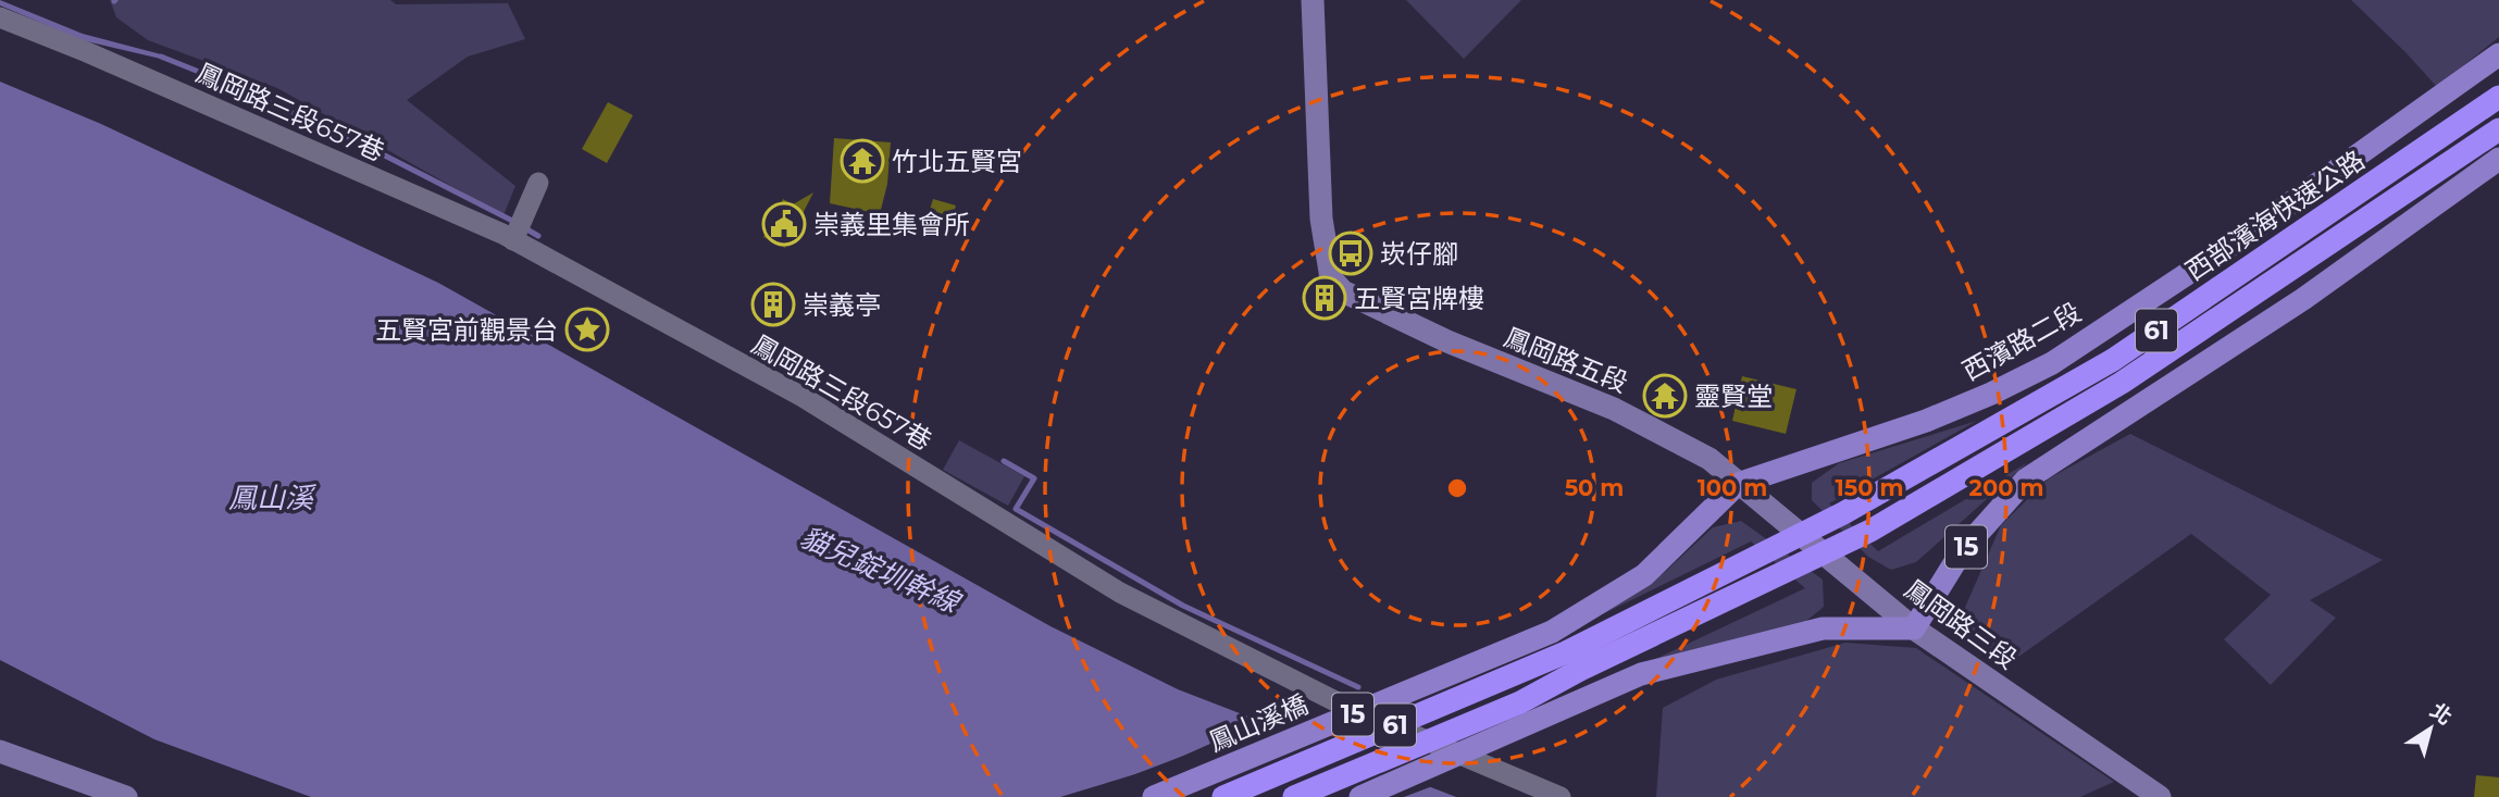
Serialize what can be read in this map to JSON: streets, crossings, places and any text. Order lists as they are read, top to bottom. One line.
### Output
{"streets":{"highway":["西部濱海快速公路","61","鳳山溪橋"],"main road":["西濱路二段","15"],"street":["鳳岡路三段657巷","鳳岡路五段","鳳岡路三段"]},"crossings":[["西部濱海快速公路","61"],["西部濱海快速公路","鳳山溪橋"],["61","鳳山溪橋"],["西濱路二段","鳳岡路五段"],["西濱路二段","鳳岡路三段"],["西濱路二段","鳳山溪橋"],["鳳岡路五段","鳳岡路三段"],["15","鳳岡路三段"]],"water":["鳳山溪","貓兒錠圳幹線"],"places":{"temple":["竹北五賢宮","靈賢堂"],"public building":["崇義里集會所"],"bus stop":["崁仔腳"],"building":["五賢宮牌樓","崇義亭"],"place":["五賢宮前觀景台"]},"north":"top right","rings":["50 m","100 m","150 m","200 m"]}
